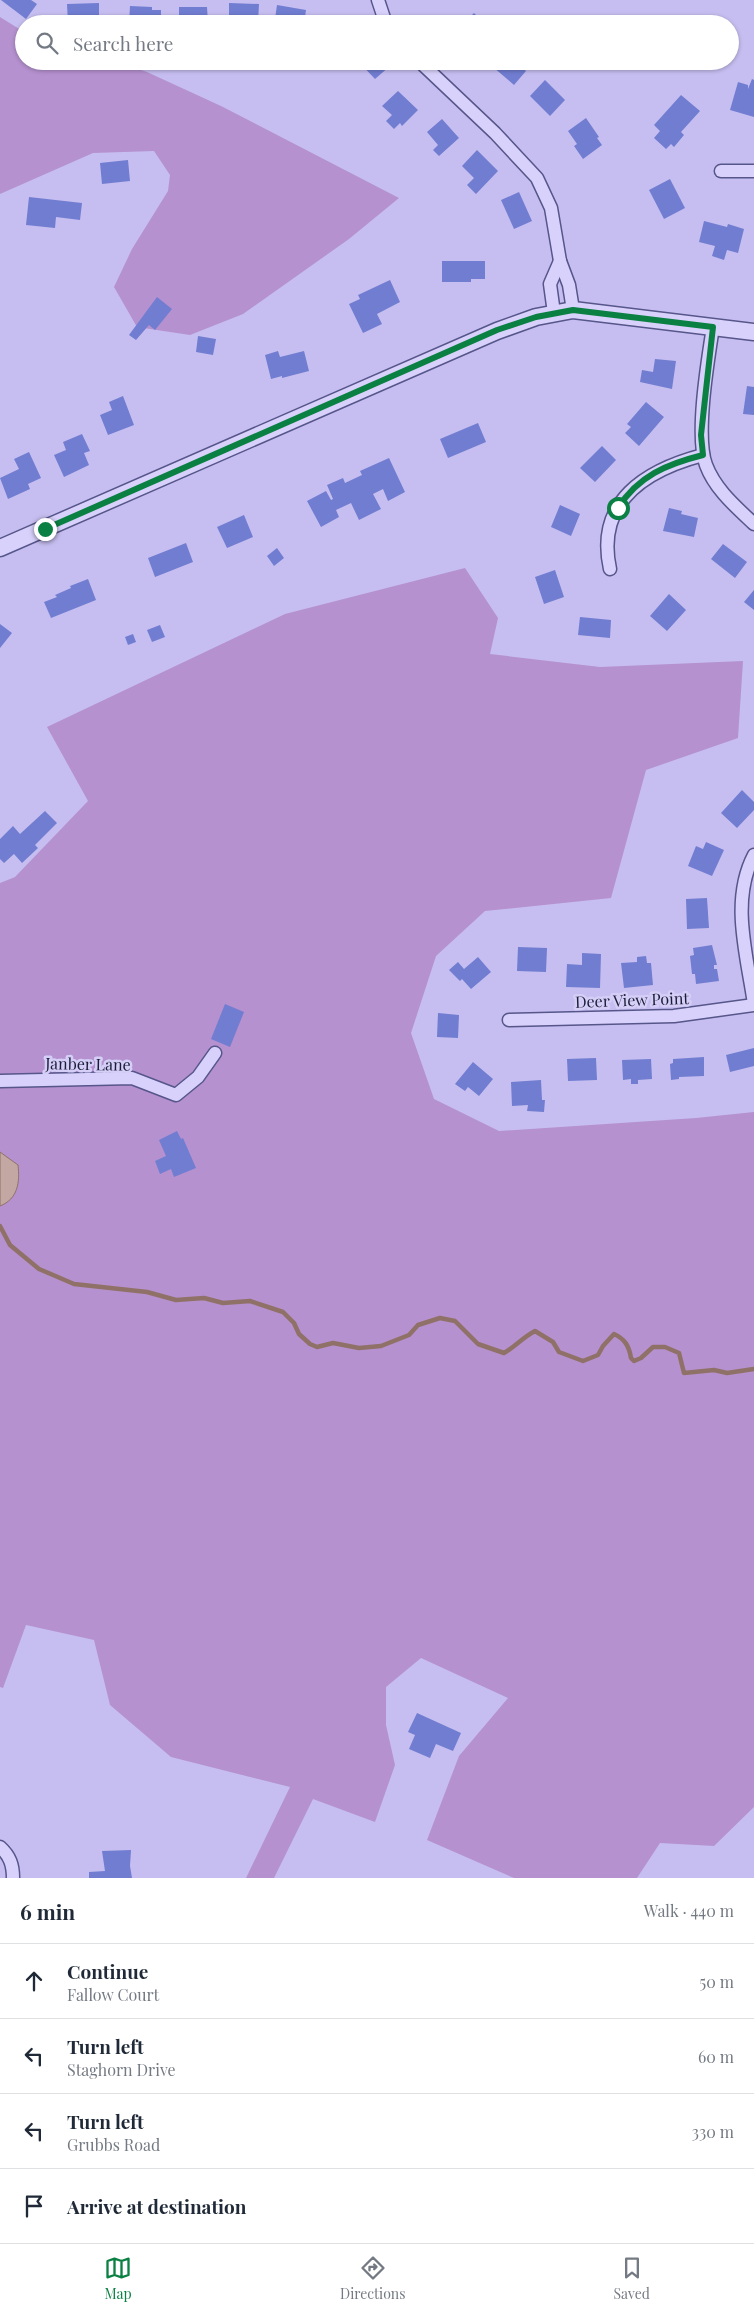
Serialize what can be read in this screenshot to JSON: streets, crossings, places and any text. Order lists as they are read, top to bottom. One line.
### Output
{"streets":{"street":["Deer View Point","Janber Lane"]},"page":{"search":"Search here","heading":["6 min","Walk · 440 m"],"list":[["Continue","Fallow Court","50 m"],["Turn left","Staghorn Drive","60 m"],["Turn left","Grubbs Road","330 m"],"Arrive at destination"],"nav":["Map","Directions","Saved"]}}
